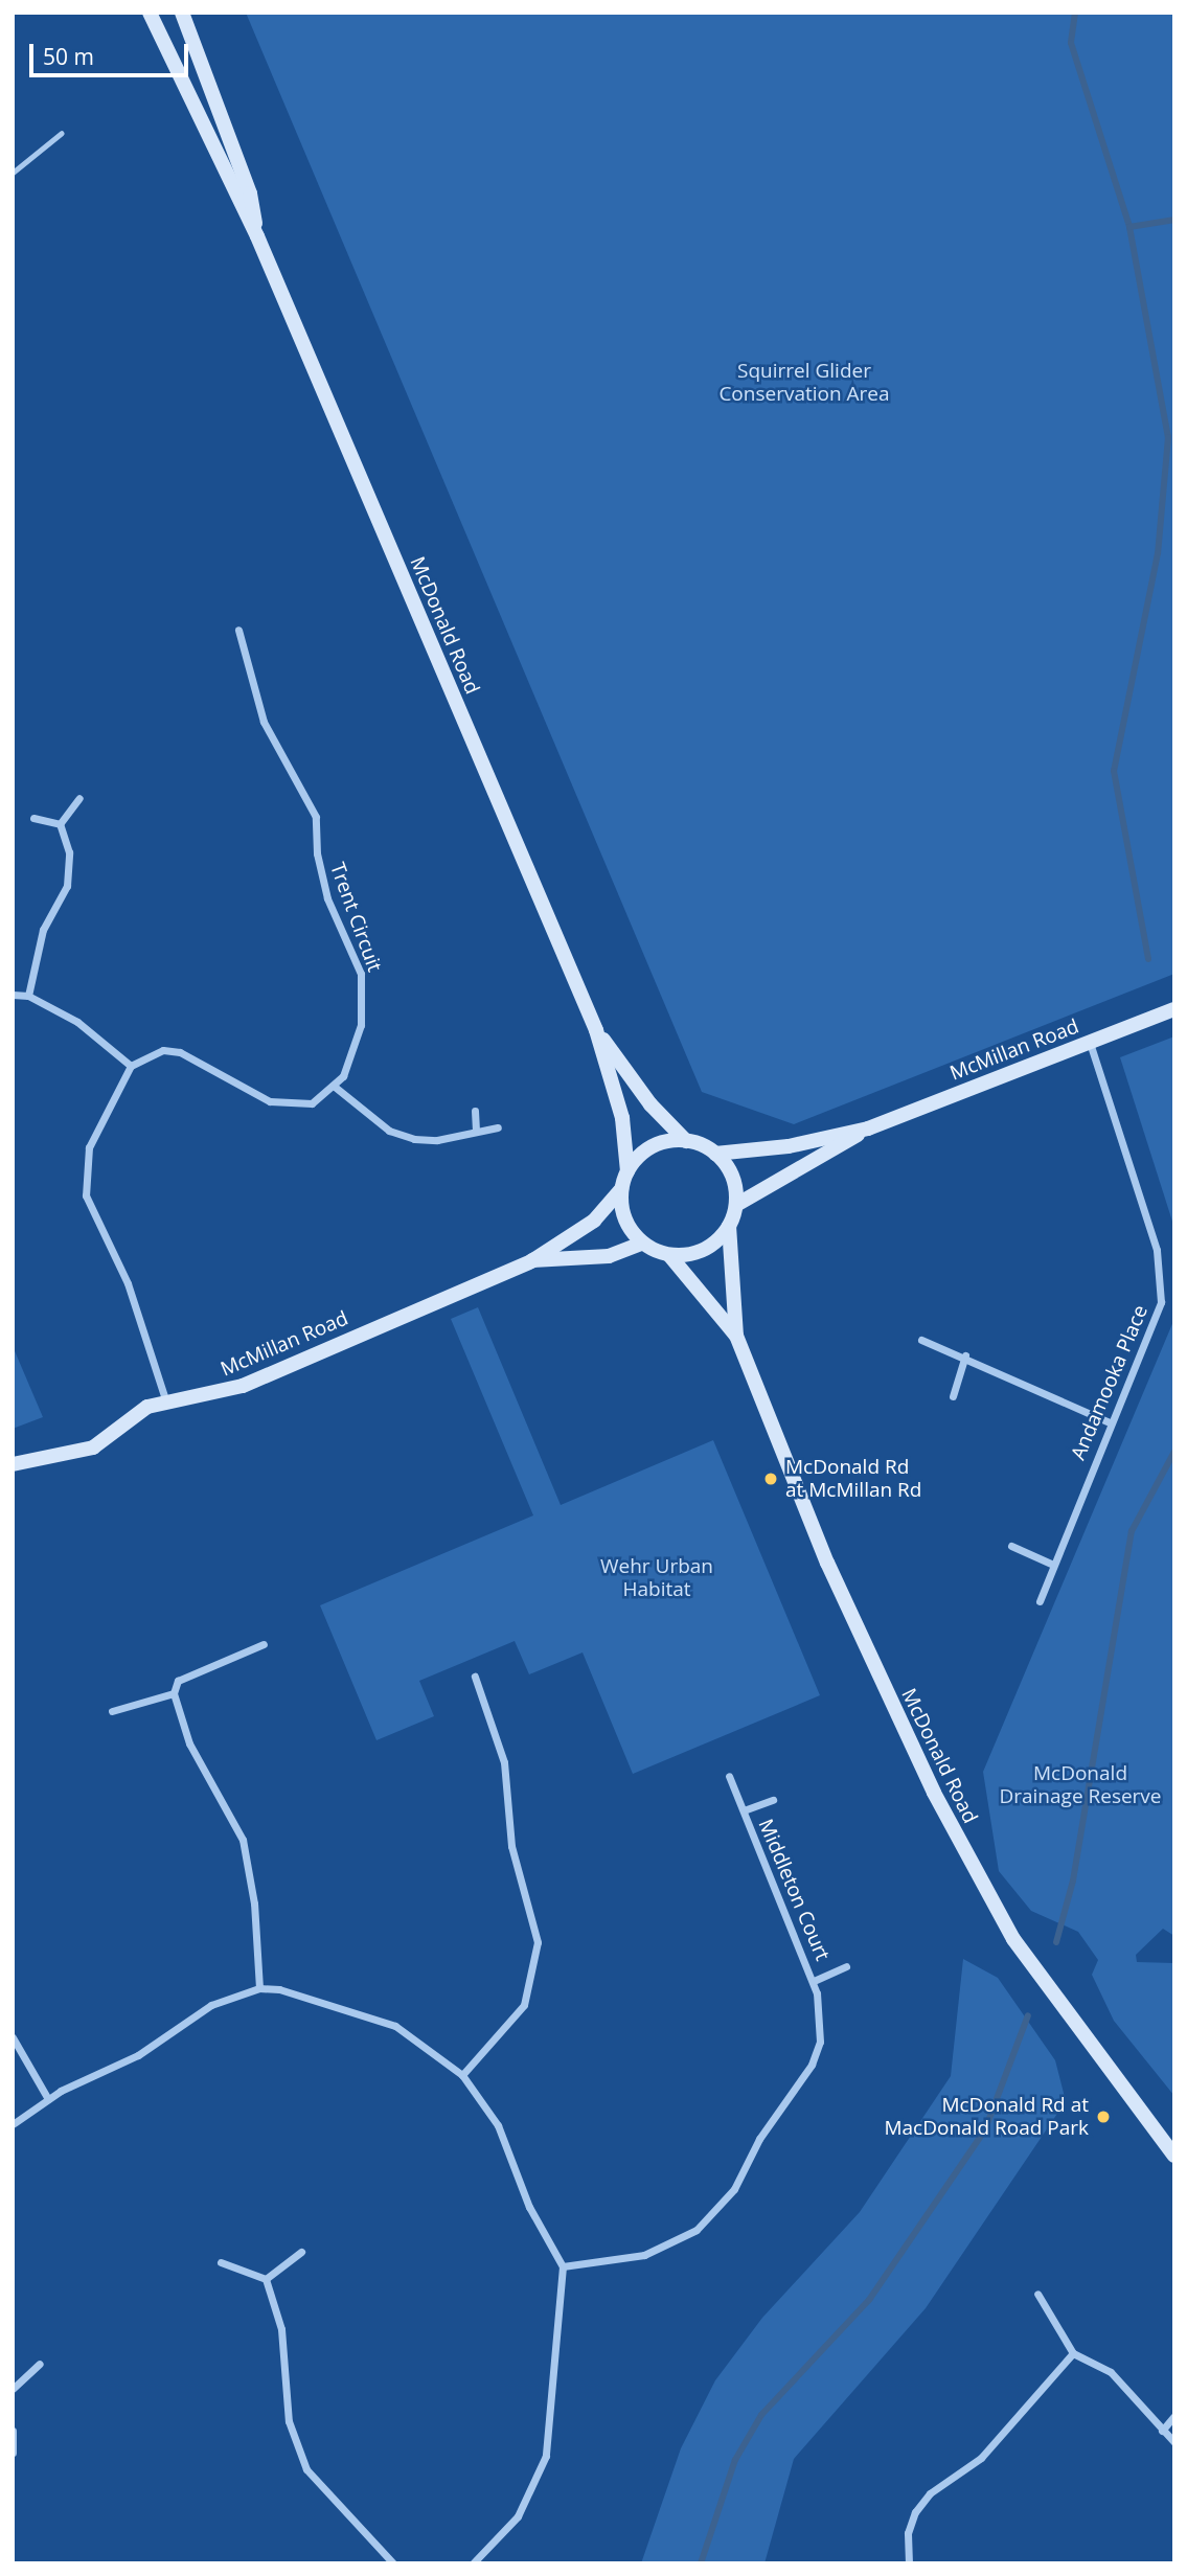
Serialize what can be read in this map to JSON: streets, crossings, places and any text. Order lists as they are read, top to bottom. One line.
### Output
{"streets":{"main road":["McDonald Road","McMillan Road"],"street":["Trent Circuit","Andamooka Place","Middleton Court"]},"crossings":[["McDonald Road","McMillan Road"],["McMillan Road","Andamooka Place"]],"parks":["Squirrel Glider Conservation Area","Wehr Urban Habitat","McDonald Drainage Reserve"],"places":["McDonald Rd at McMillan Rd","McDonald Rd at MacDonald Road Park"],"scale_bar":"50 m"}
